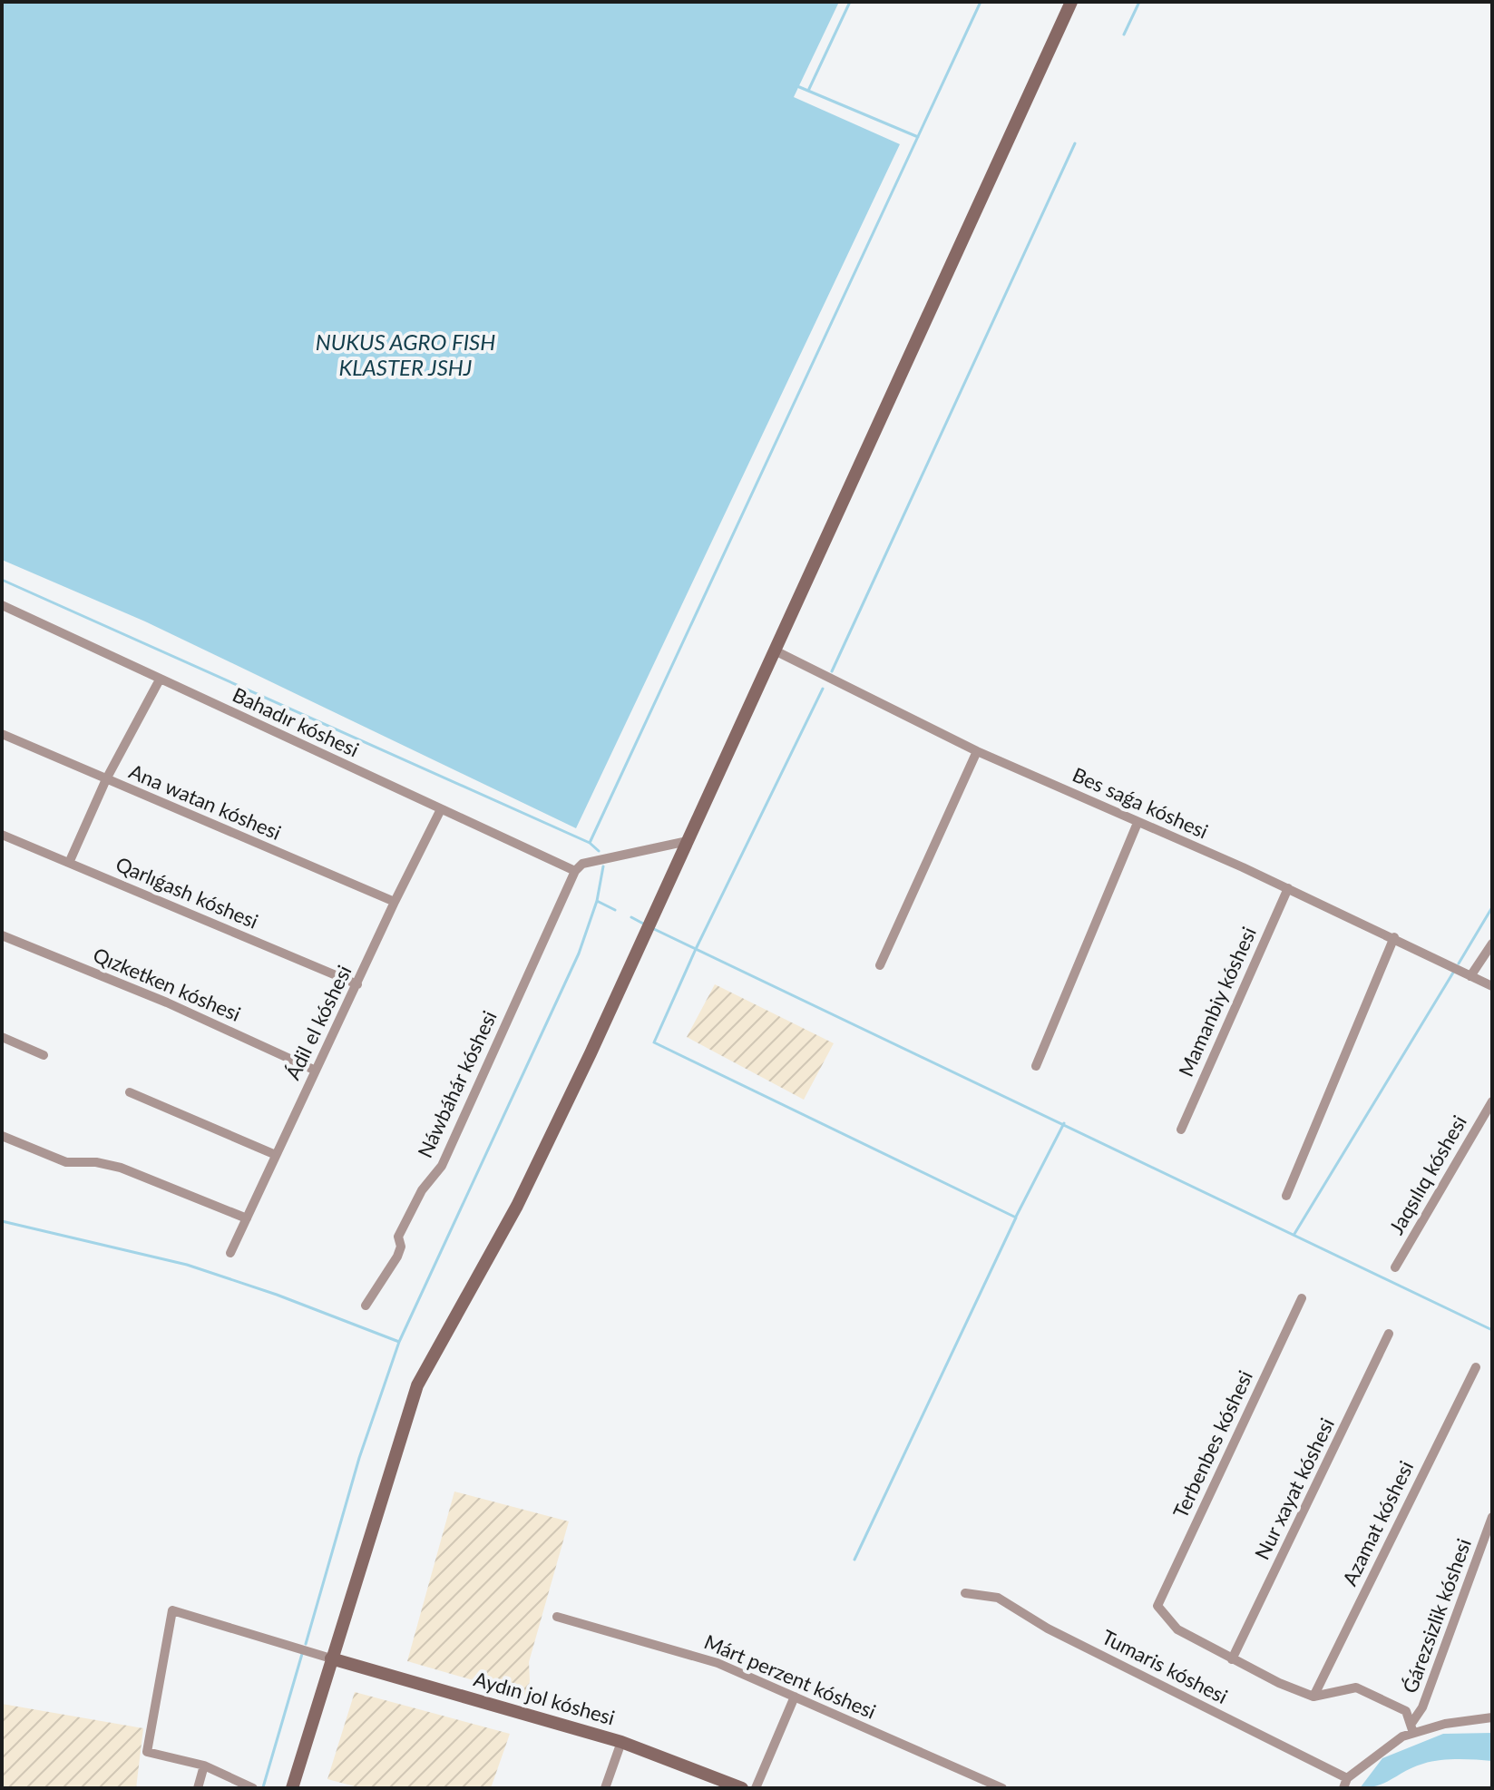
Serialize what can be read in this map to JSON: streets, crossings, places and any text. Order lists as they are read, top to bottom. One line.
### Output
{"streets":{"main road":["Aydın jol kóshesi"],"street":["Bahadır kóshesi","Ana watan kóshesi","Bes saǵa kóshesi","Qarlıǵash kóshesi","Qızketken kóshesi","Mamanbiy kóshesi","Ádil el kóshesi","Náwbáhár kóshesi","Jaqsılıq kóshesi","Terbenbes kóshesi","Nur xayat kóshesi","Azamat kóshesi","Ǵárezsizlik kóshesi","Tumaris kóshesi","Márt perzent kóshesi"]},"crossings":[["Bahadır kóshesi","Ádil el kóshesi"],["Bahadır kóshesi","Náwbáhár kóshesi"],["Ana watan kóshesi","Ádil el kóshesi"],["Bes saǵa kóshesi","Mamanbiy kóshesi"],["Qarlıǵash kóshesi","Ádil el kóshesi"],["Qızketken kóshesi","Ádil el kóshesi"],["Terbenbes kóshesi","Nur xayat kóshesi"]],"water":["NUKUS AGRO FISH KLASTER JSHJ"]}
